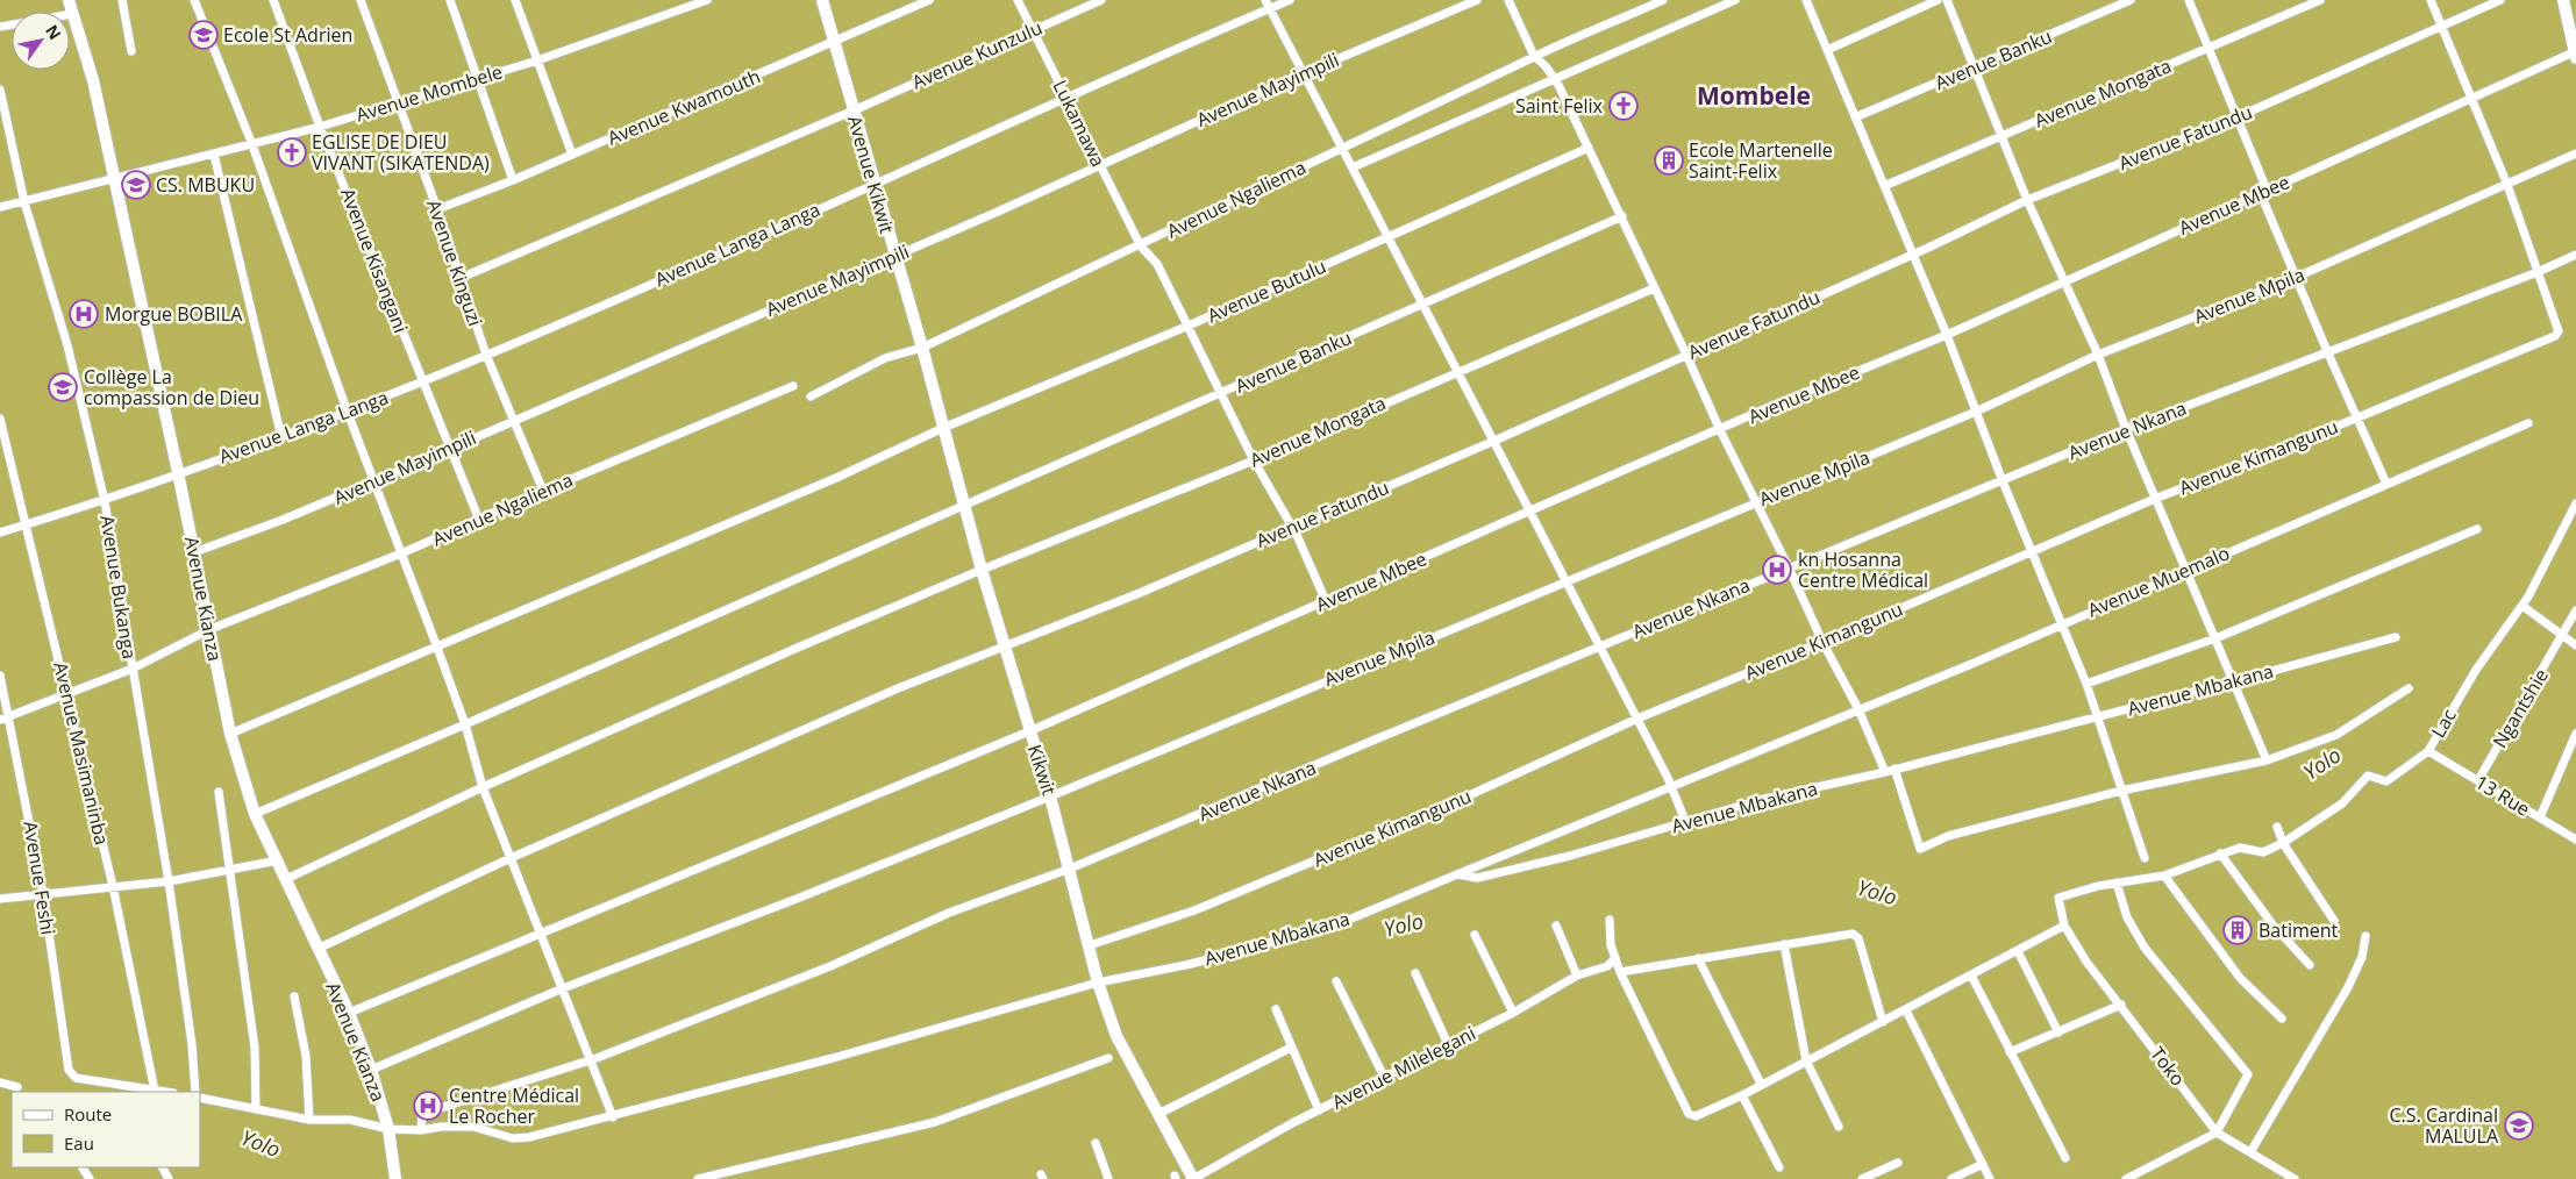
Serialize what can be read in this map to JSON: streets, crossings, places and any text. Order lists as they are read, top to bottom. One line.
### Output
{"streets":{"street":["Avenue Kunzulu","Avenue Banku","Avenue Mayimpili","Avenue Mombele","Avenue Mongata","Avenue Kwamouth","Lukamawa","Avenue Fatundu","Avenue Kikwit","Avenue Ngaliema","Avenue Mbee","Avenue Langa Langa","Avenue Kisangani","Avenue Kinguzi","Avenue Butulu","Avenue Mpila","Avenue Nkana","Avenue Kimangunu","Avenue Muemalo","Avenue Bukanga","Avenue Kianza","Avenue Mbakana","Ngantshie","Lac","Avenue Masimaninba","Kikwit","13 Rue","Avenue Feshi","Toko","Avenue Milelegani"]},"crossings":[["Avenue Kunzulu","Lukamawa"],["Avenue Kunzulu","Avenue Kikwit"],["Avenue Banku","Lukamawa"],["Avenue Banku","Avenue Kianza"],["Avenue Banku","Kikwit"],["Avenue Mayimpili","Lukamawa"],["Avenue Mayimpili","Avenue Kikwit"],["Avenue Mayimpili","Avenue Kisangani"],["Avenue Mayimpili","Avenue Kinguzi"],["Avenue Mayimpili","Avenue Kianza"],["Avenue Mombele","Avenue Kisangani"],["Avenue Mombele","Avenue Kinguzi"],["Avenue Mombele","Avenue Bukanga"],["Avenue Mombele","Avenue Kianza"],["Avenue Mongata","Lukamawa"],["Avenue Mongata","Avenue Kianza"],["Avenue Mongata","Kikwit"],["Avenue Kwamouth","Avenue Kikwit"],["Avenue Kwamouth","Avenue Kinguzi"],["Lukamawa","Avenue Fatundu"],["Lukamawa","Avenue Ngaliema"],["Lukamawa","Avenue Mbee"],["Lukamawa","Avenue Langa Langa"],["Lukamawa","Avenue Butulu"],["Avenue Fatundu","Avenue Kianza"],["Avenue Fatundu","Kikwit"],["Avenue Kikwit","Avenue Ngaliema"],["Avenue Kikwit","Avenue Langa Langa"],["Avenue Kikwit","Kikwit"],["Avenue Ngaliema","Avenue Kisangani"],["Avenue Ngaliema","Avenue Kinguzi"],["Avenue Ngaliema","Avenue Bukanga"],["Avenue Ngaliema","Avenue Kianza"],["Avenue Ngaliema","Avenue Masimaninba"],["Avenue Ngaliema","Kikwit"],["Avenue Ngaliema","Avenue Feshi"],["Avenue Mbee","Avenue Kianza"],["Avenue Mbee","Kikwit"],["Avenue Langa Langa","Avenue Kisangani"],["Avenue Langa Langa","Avenue Kinguzi"],["Avenue Langa Langa","Avenue Bukanga"],["Avenue Langa Langa","Avenue Kianza"],["Avenue Langa Langa","Avenue Masimaninba"],["Avenue Butulu","Avenue Kianza"],["Avenue Butulu","Kikwit"],["Avenue Mpila","Avenue Kianza"],["Avenue Mpila","Kikwit"],["Avenue Nkana","Avenue Kimangunu"],["Avenue Nkana","Avenue Mbakana"],["Avenue Nkana","Kikwit"],["Avenue Kimangunu","Kikwit"],["Avenue Muemalo","Avenue Mbakana"],["Avenue Kianza","Avenue Mbakana"],["Avenue Mbakana","Kikwit"],["Ngantshie","13 Rue"],["Lac","13 Rue"],["Avenue Masimaninba","Avenue Feshi"],["Kikwit","Avenue Milelegani"]],"districts":["Mombele"],"water":["Yolo"],"places":{"school or university":["Ecole St Adrien","CS. MBUKU","Collège La compassion de Dieu","C.S. Cardinal MALULA"],"church":["Saint Felix","EGLISE DE DIEU VIVANT (SIKATENDA)"],"building":["Ecole Martenelle Saint-Felix","Batiment"],"hospital":["Morgue BOBILA","kn Hosanna Centre Médical","Centre Médical Le Rocher"]},"legend":["Route","Eau"],"north":"top right"}
